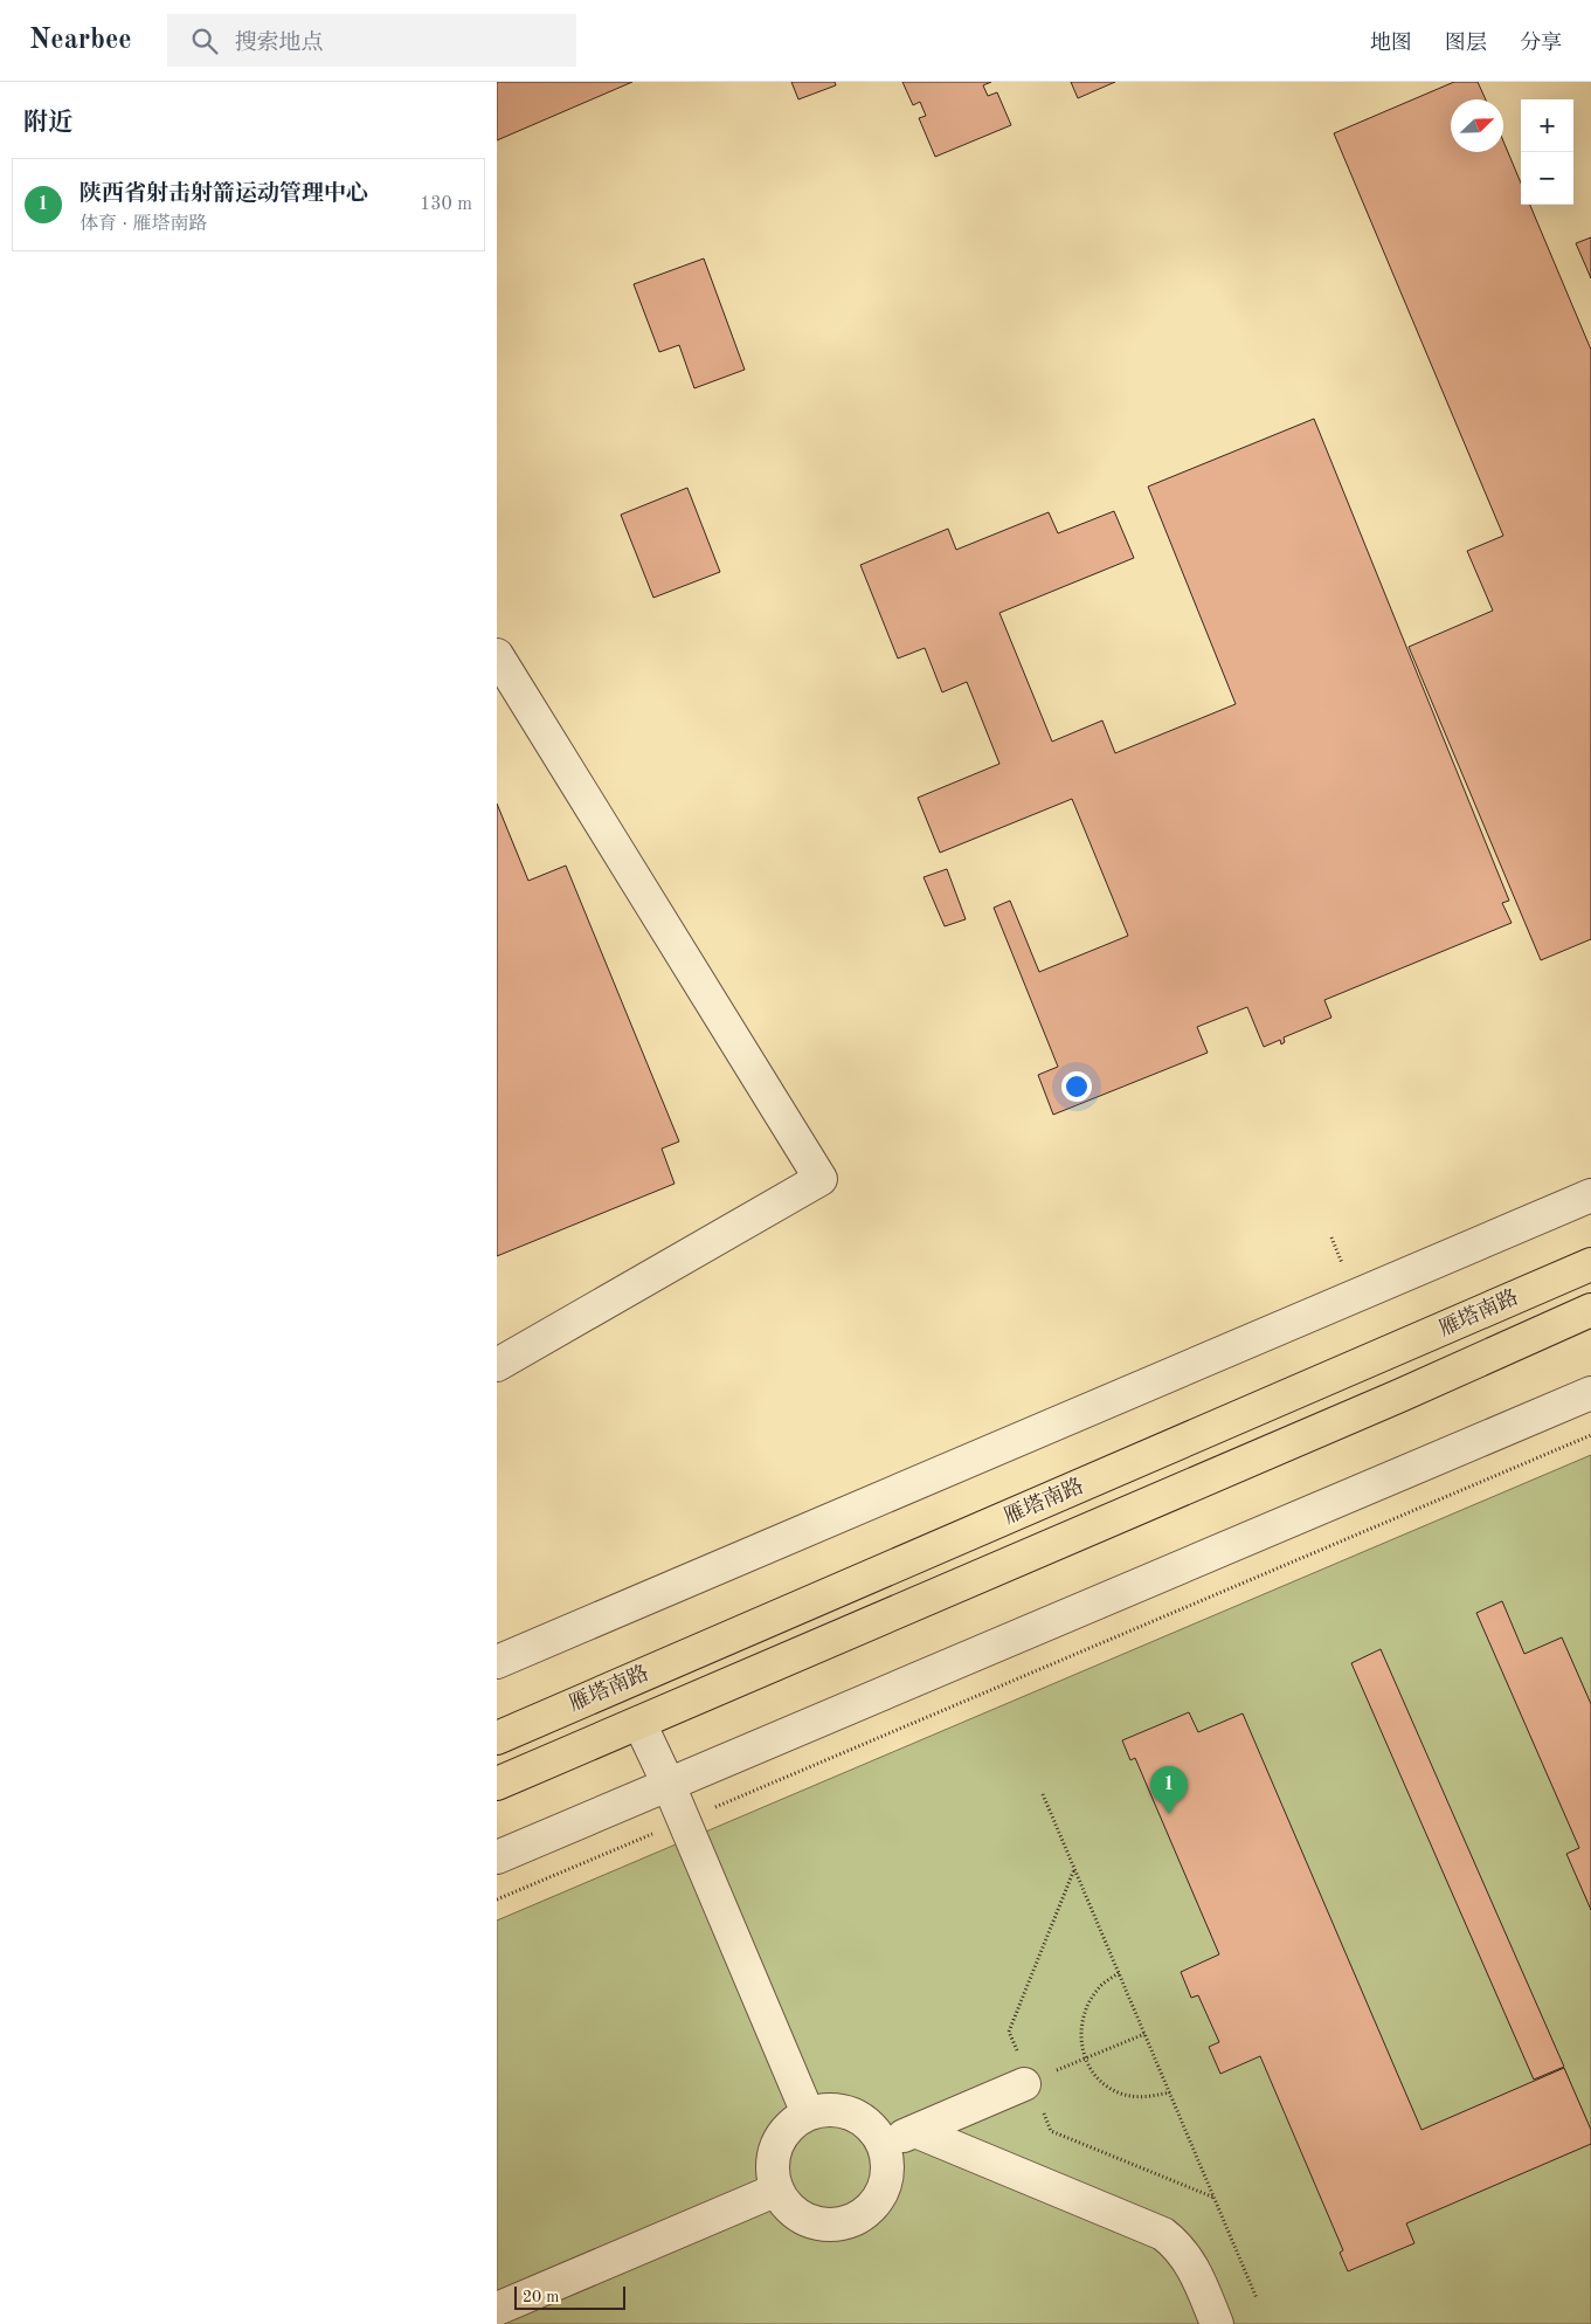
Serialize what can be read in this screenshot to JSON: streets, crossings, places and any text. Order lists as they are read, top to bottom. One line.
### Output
{"streets":{"main road":["雁塔南路"]},"scale_bar":"20 m","north":"top right","page":{"header":"Nearbee","search":"搜索地点","nav":["地图","图层","分享"],"heading":"附近","map_buttons":["+","−"],"list":[{"mark":"1","name":"陕西省射击射箭运动管理中心","note":"体育 · 雁塔南路","value":"130 m"}],"pins":"1","scale":"20 m"}}
